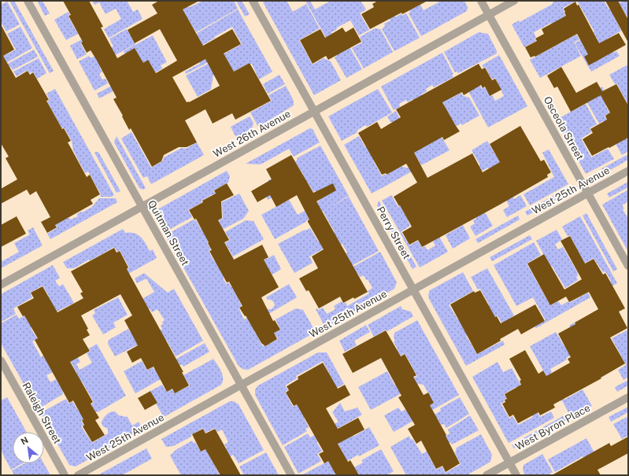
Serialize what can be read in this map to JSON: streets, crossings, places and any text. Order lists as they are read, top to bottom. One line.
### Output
{"streets":{"street":["Osceola Street","West 26th Avenue","West 25th Avenue","Quitman Street","Perry Street","Raleigh Street","West Byron Place"]},"crossings":[["Osceola Street","West 26th Avenue"],["Osceola Street","West 25th Avenue"],["West 26th Avenue","Quitman Street"],["West 26th Avenue","Perry Street"],["West 25th Avenue","Quitman Street"],["West 25th Avenue","Perry Street"],["Perry Street","West Byron Place"]],"north":"top left"}
